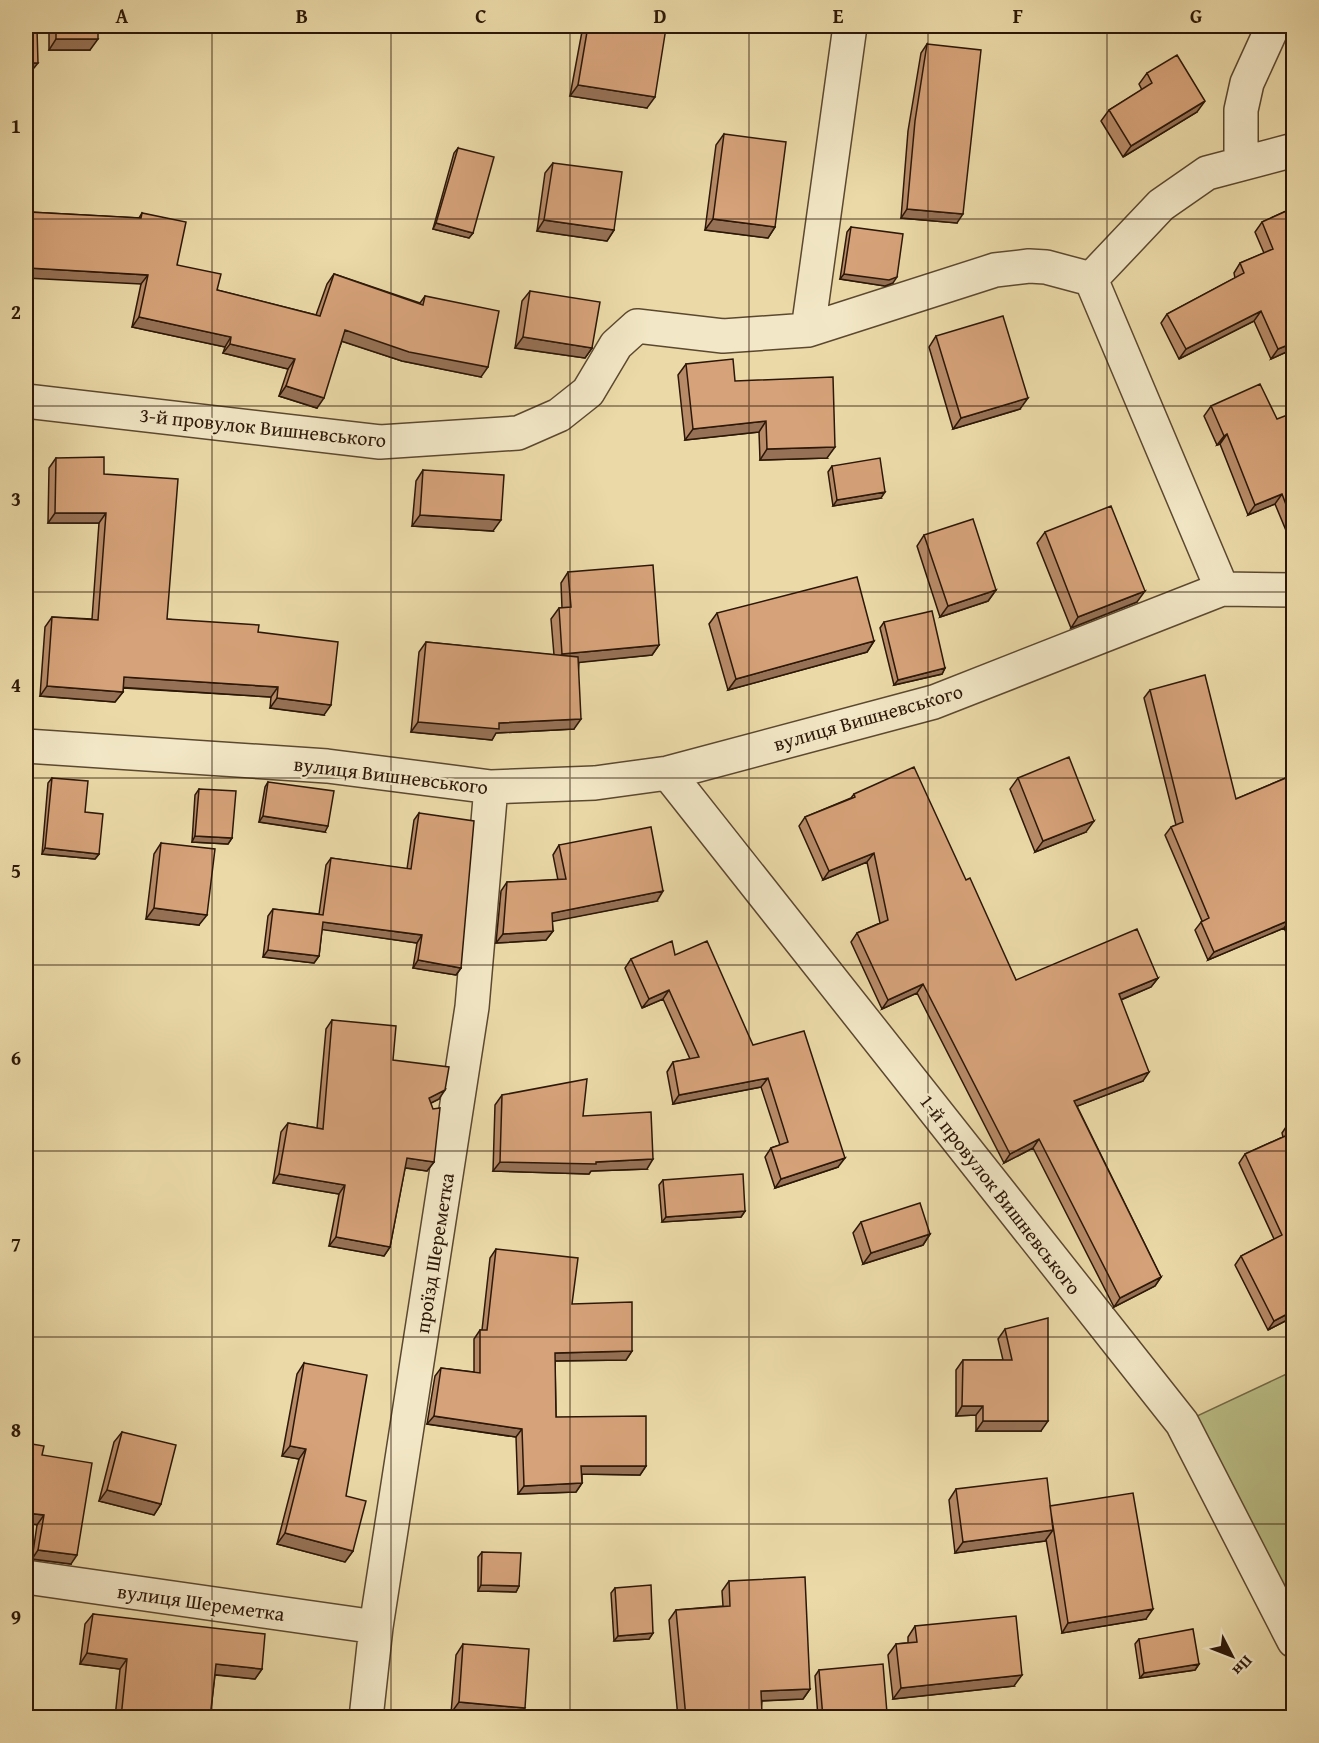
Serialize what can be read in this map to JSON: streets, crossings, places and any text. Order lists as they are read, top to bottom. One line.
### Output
{"streets":{"street":["3-й провулок Вишневського","вулиця Вишневського","1-й провулок Вишневського","проїзд Шереметка","вулиця Шереметка"]},"crossings":[["вулиця Вишневського","1-й провулок Вишневського"],["вулиця Вишневського","проїзд Шереметка"],["проїзд Шереметка","вулиця Шереметка"]],"north":"bottom right","grid":{"columns":["A","B","C","D","E","F","G"],"rows":["1","2","3","4","5","6","7","8","9"]}}
